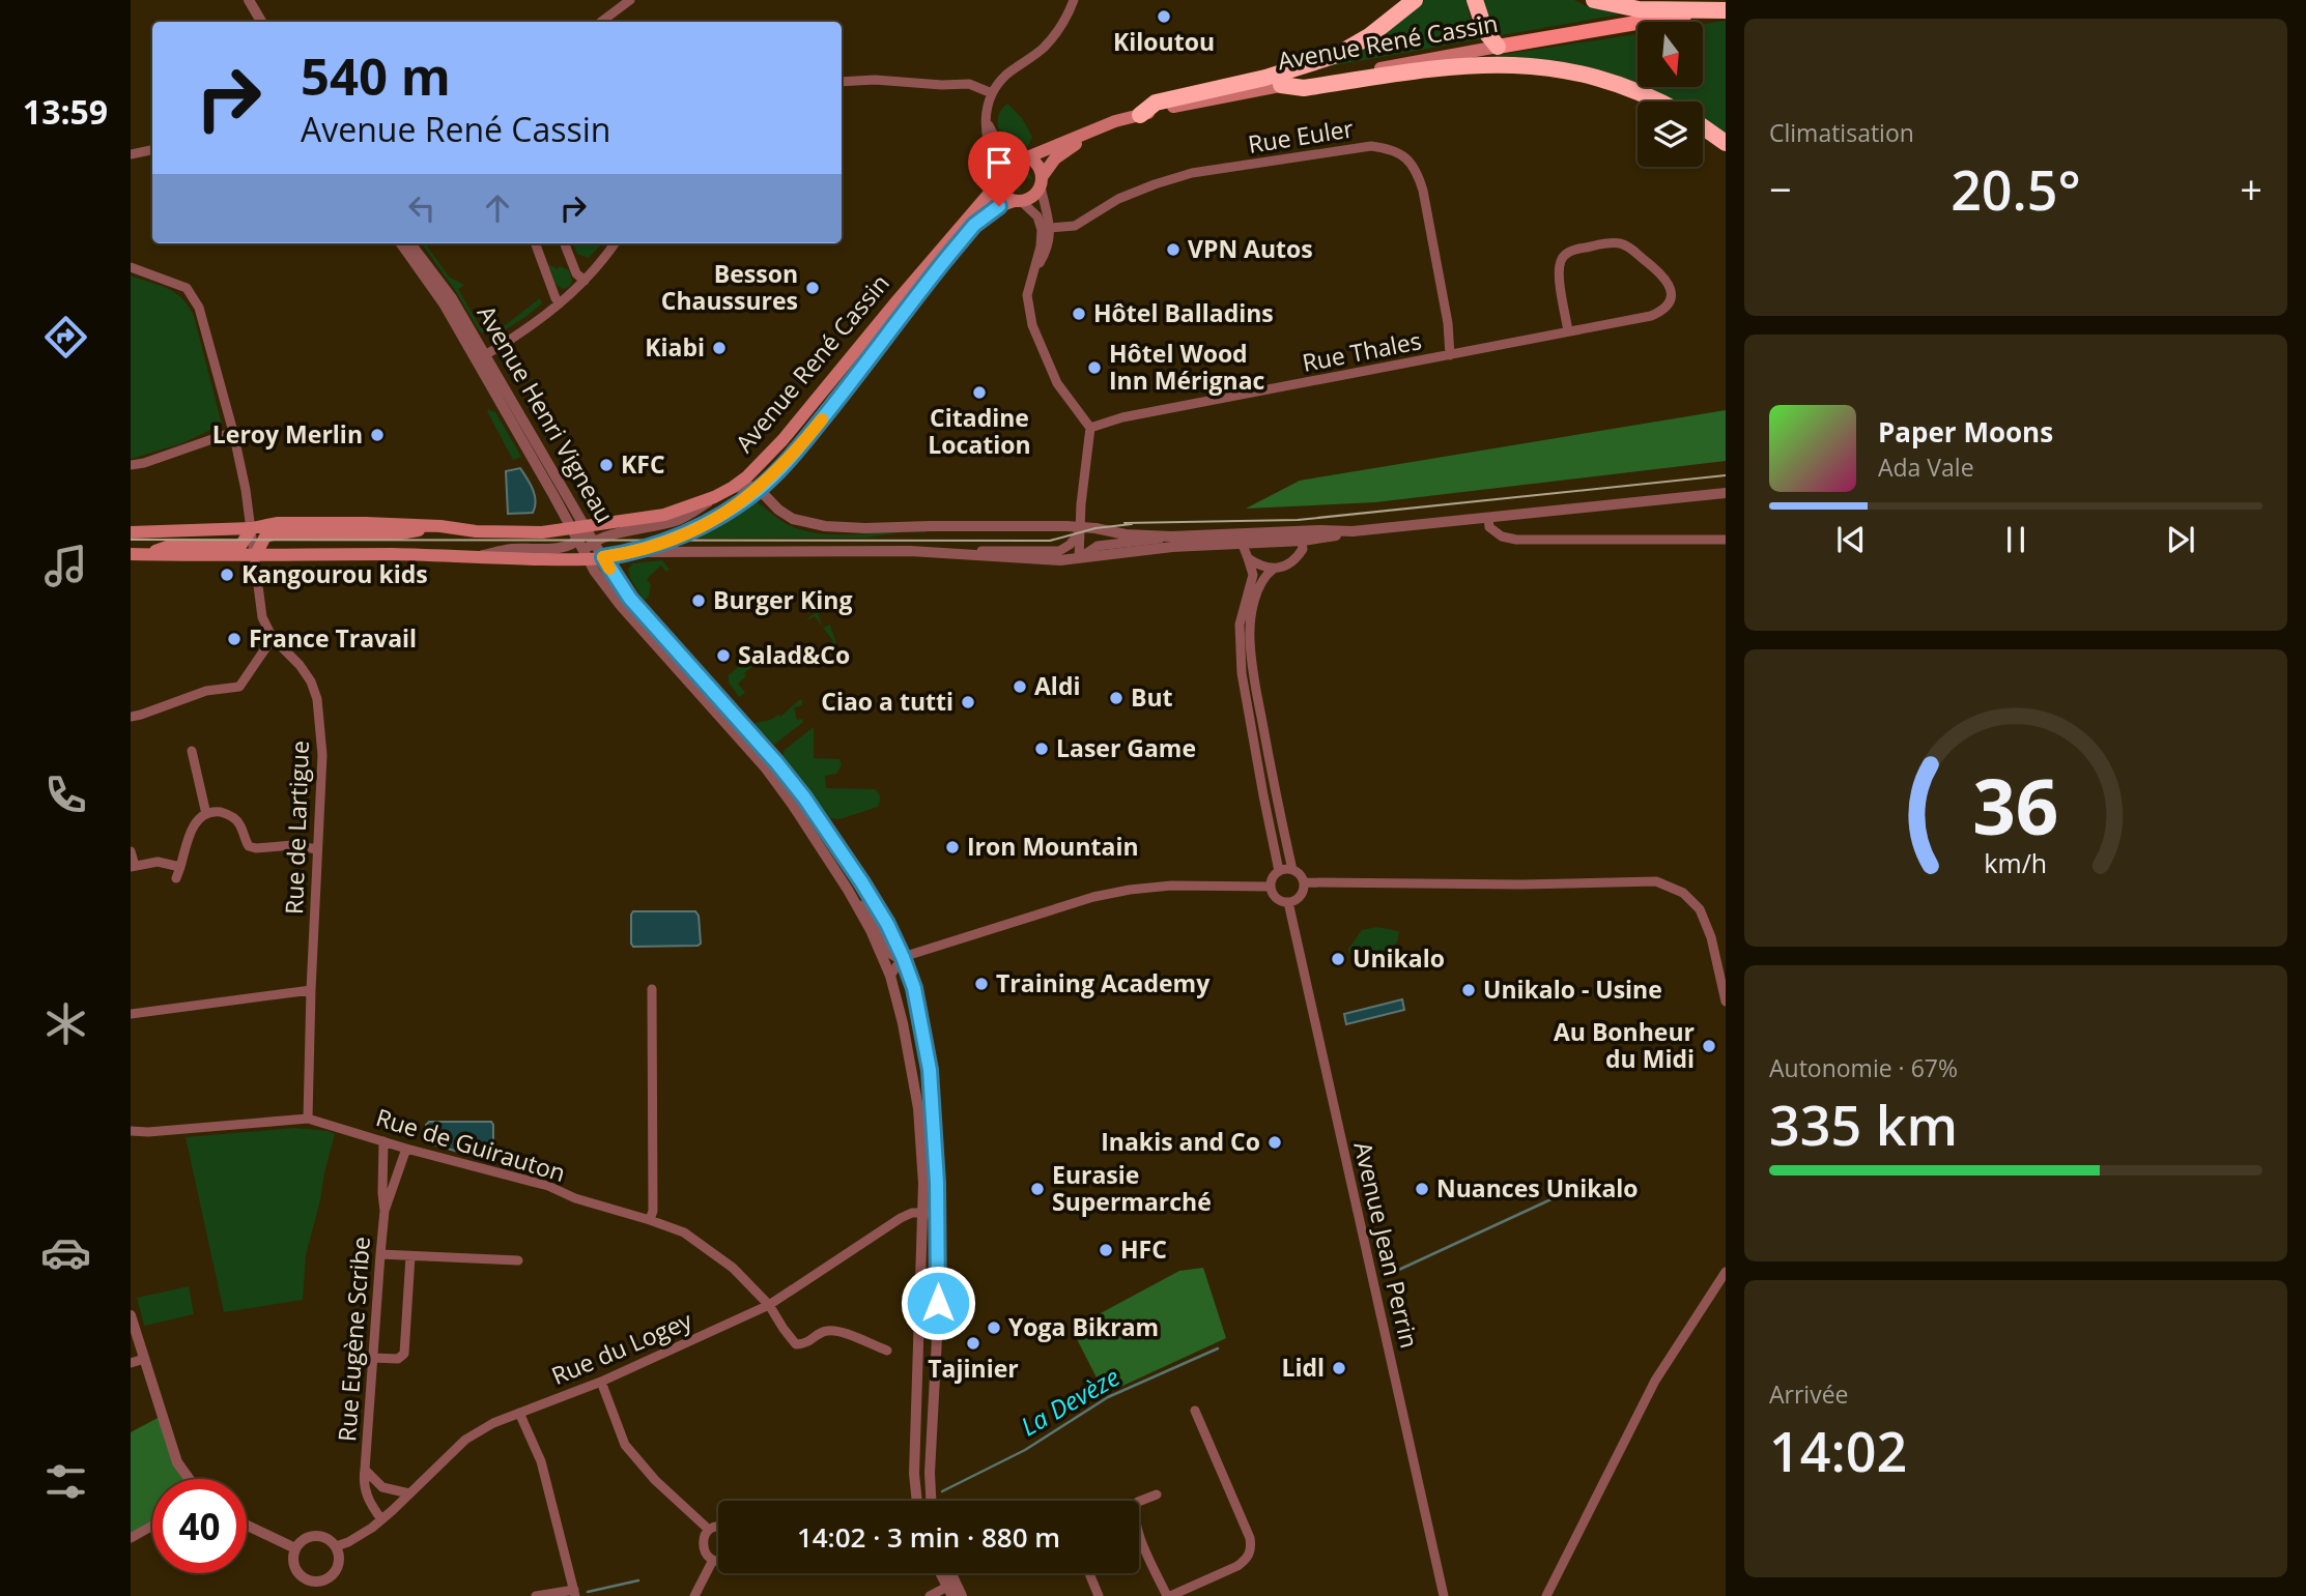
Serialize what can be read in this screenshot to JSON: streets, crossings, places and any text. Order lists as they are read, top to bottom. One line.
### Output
{"streets":{"main road":["Avenue René Cassin"],"street":["Rue Euler","Rue Thales","Avenue Henri Vigneau","Rue de Lartigue","Rue de Guirauton","Avenue Jean Perrin","Rue Eugène Scribe","Rue du Logey"]},"crossings":[["Avenue René Cassin","Avenue Henri Vigneau"],["Avenue René Cassin","Rue de Lartigue"],["Rue Euler","Rue Thales"],["Avenue Henri Vigneau","Rue du Logey"],["Rue de Lartigue","Rue de Guirauton"],["Rue de Guirauton","Rue Eugène Scribe"],["Rue de Guirauton","Rue du Logey"],["Rue Eugène Scribe","Rue du Logey"]],"water":["La Devèze"],"places":["Kiloutou","VPN Autos","Besson Chaussures","Hôtel Balladins","Kiabi","Hôtel Wood Inn Mérignac","Citadine Location","Leroy Merlin","KFC","Kangourou kids","Burger King","France Travail","Salad&Co","Aldi","But","Ciao a tutti","Laser Game","Iron Mountain","Unikalo","Training Academy","Unikalo - Usine","Au Bonheur du Midi","Inakis and Co","Eurasie Supermarché","Nuances Unikalo","HFC","Yoga Bikram","Tajinier","Lidl"],"north":"bottom","page":{"tabs":"13:59","tile":["Climatisation",["Autonomie · 67%","335 km"],["Arrivée","14:02"]],"turn":["540 m","Avenue René Cassin"],"heat":["−","20.5°","+"],"song":["Paper Moons","Ada Vale"],"limit":"40","trip":"14:02 · 3 min · 880 m","gauge":["36","km/h"]}}
